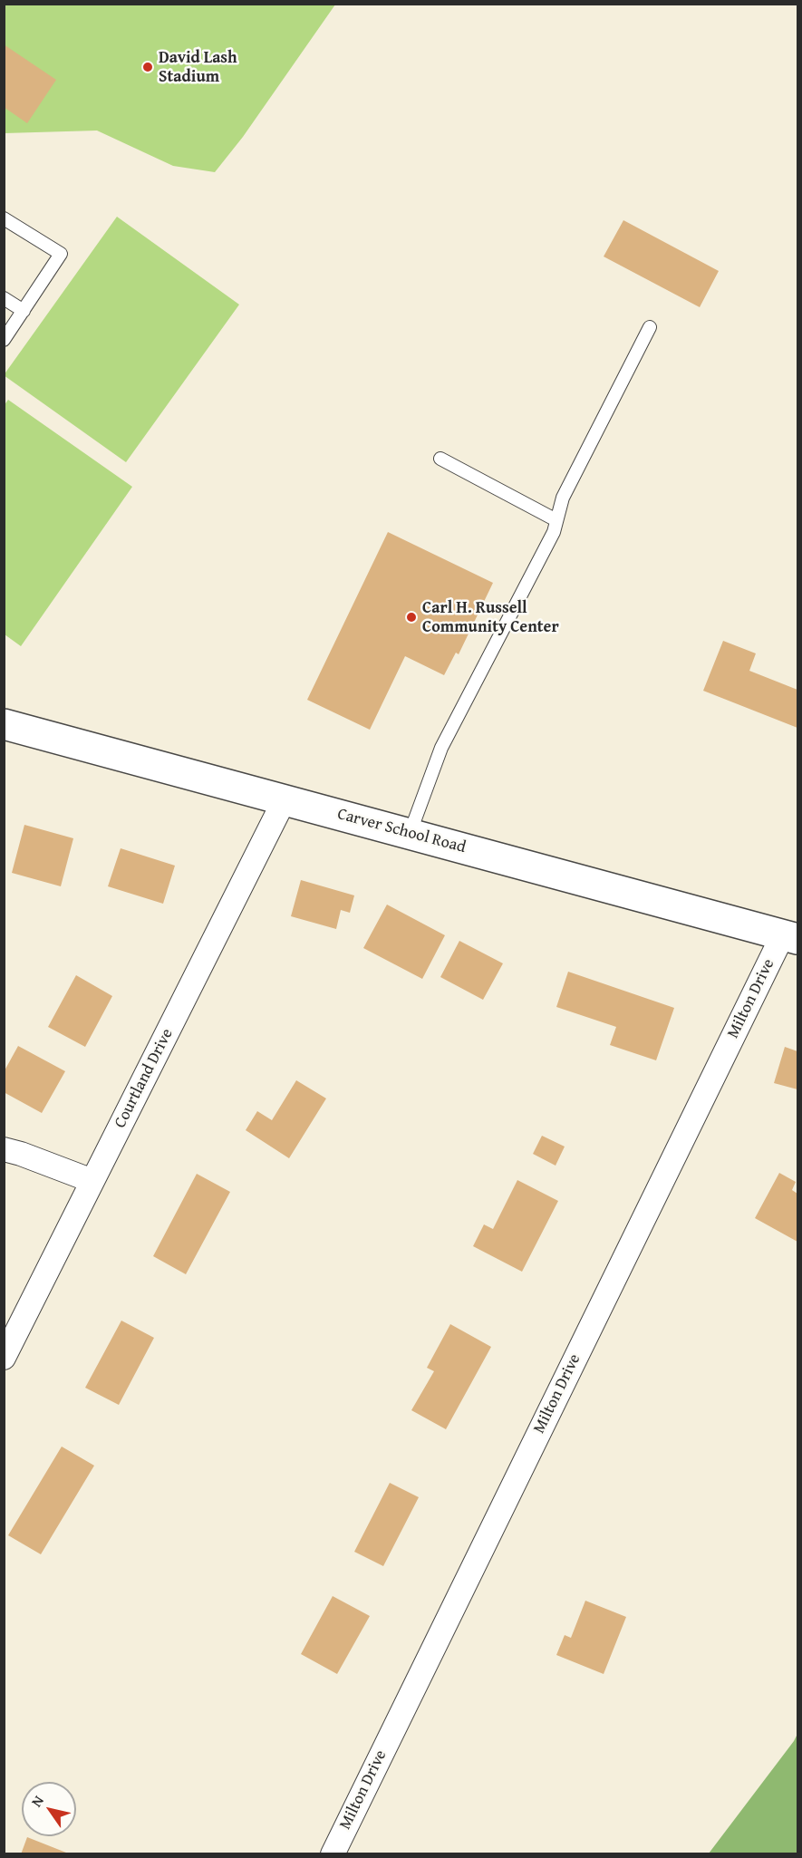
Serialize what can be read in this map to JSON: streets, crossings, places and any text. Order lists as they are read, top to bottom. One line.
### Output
{"streets":{"main road":["Carver School Road"],"street":["Milton Drive","Courtland Drive"]},"crossings":[["Carver School Road","Milton Drive"],["Carver School Road","Courtland Drive"]],"places":["David Lash Stadium","Carl H. Russell Community Center"],"north":"top left"}
